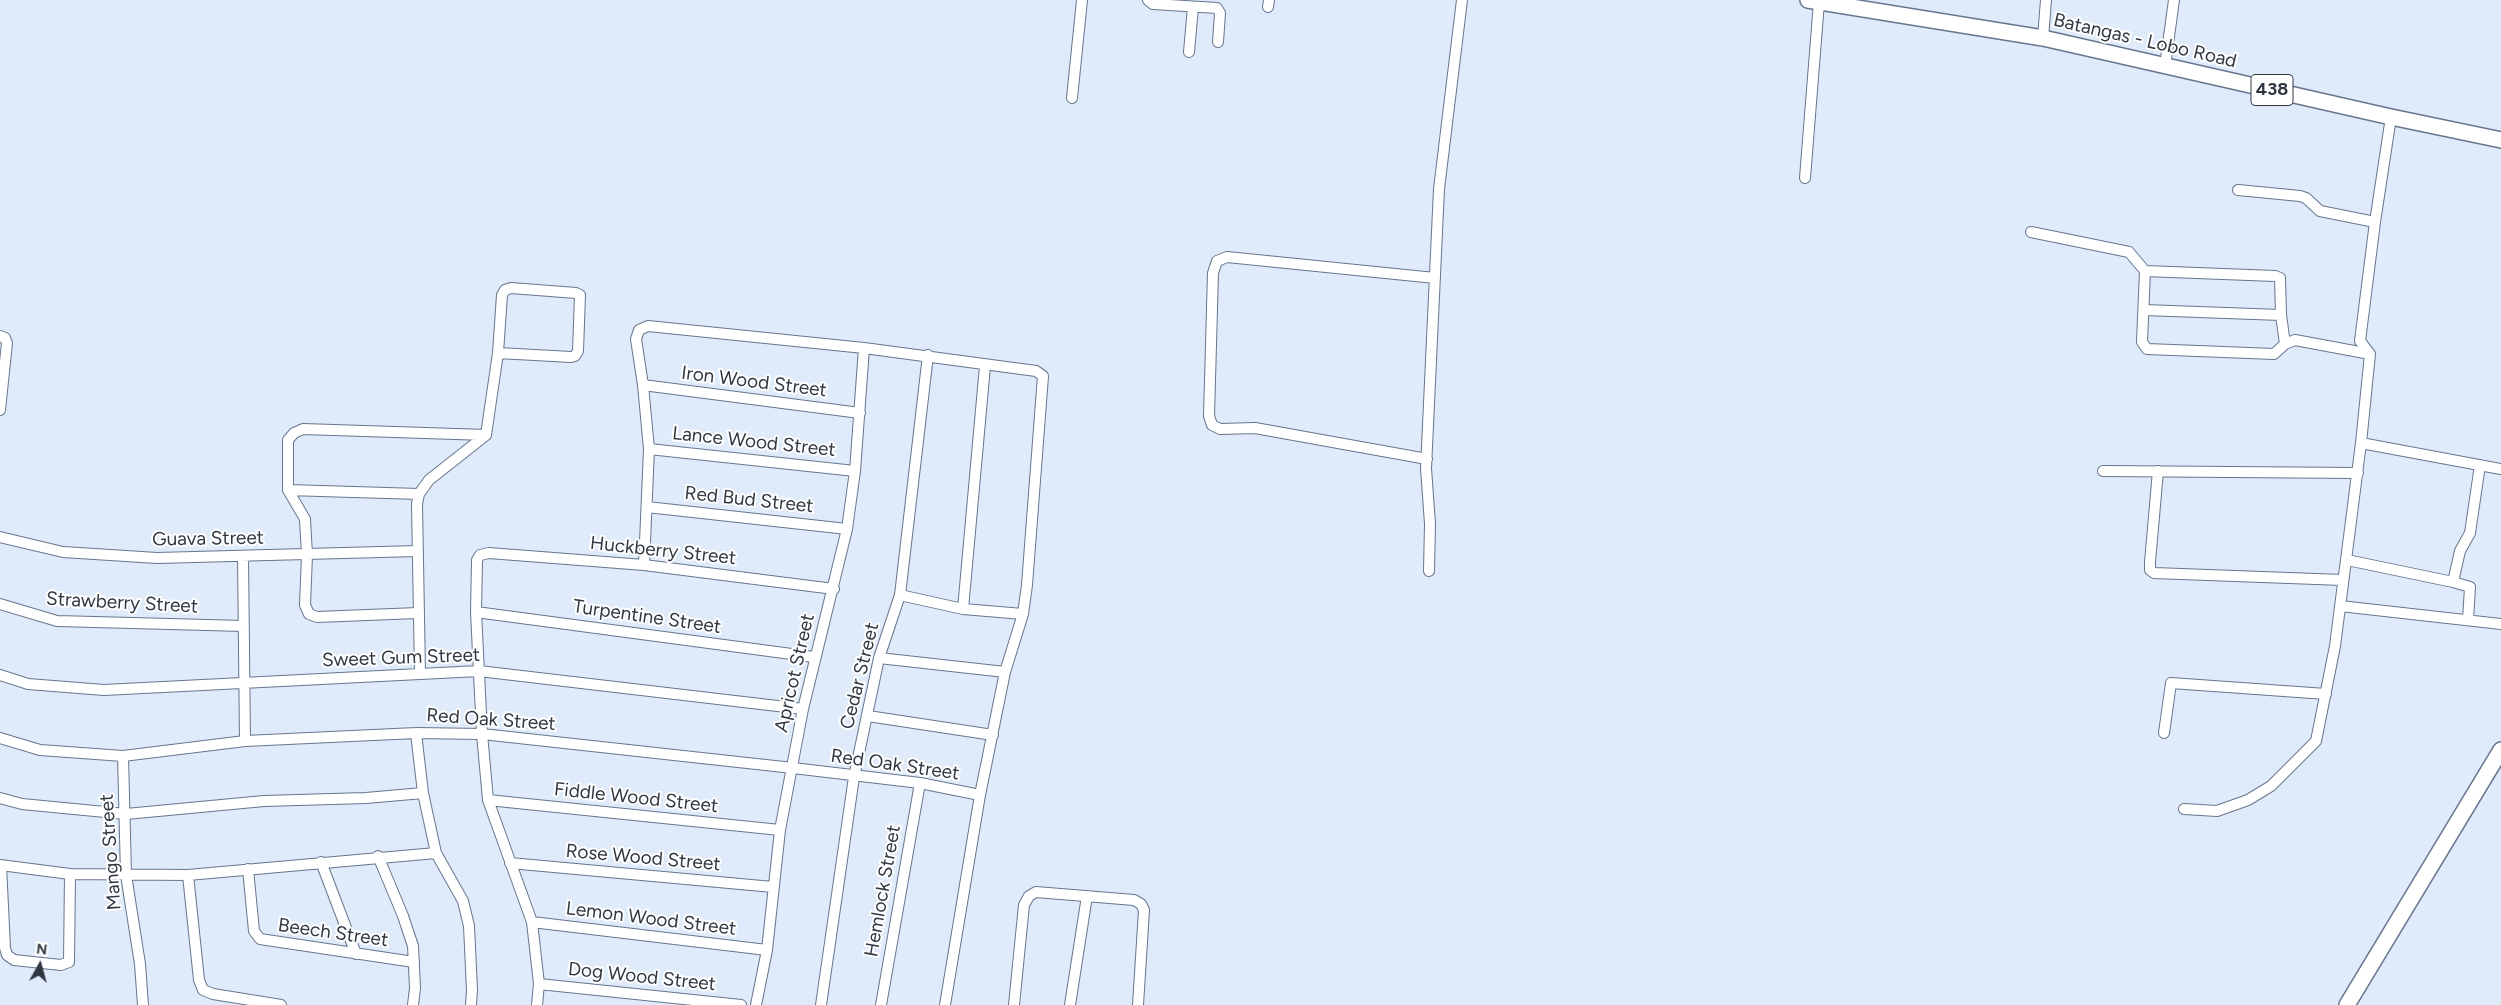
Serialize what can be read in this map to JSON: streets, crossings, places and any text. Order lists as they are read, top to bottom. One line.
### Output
{"streets":{"main road":["Batangas - Lobo Road","438"],"street":["Iron Wood Street","Lance Wood Street","Red Bud Street","Guava Street","Huckberry Street","Strawberry Street","Turpentine Street","Sweet Gum Street","Apricot Street","Cedar Street","Red Oak Street","Fiddle Wood Street","Mango Street","Rose Wood Street","Hemlock Street","Lemon Wood Street","Beech Street","Dog Wood Street"]},"crossings":[["Iron Wood Street","Apricot Street"],["Lance Wood Street","Apricot Street"],["Red Bud Street","Apricot Street"],["Huckberry Street","Turpentine Street"],["Huckberry Street","Apricot Street"],["Turpentine Street","Apricot Street"],["Sweet Gum Street","Apricot Street"],["Apricot Street","Red Oak Street"],["Apricot Street","Fiddle Wood Street"],["Apricot Street","Rose Wood Street"],["Apricot Street","Lemon Wood Street"],["Cedar Street","Red Oak Street"],["Red Oak Street","Mango Street"],["Red Oak Street","Hemlock Street"]],"north":"top"}
